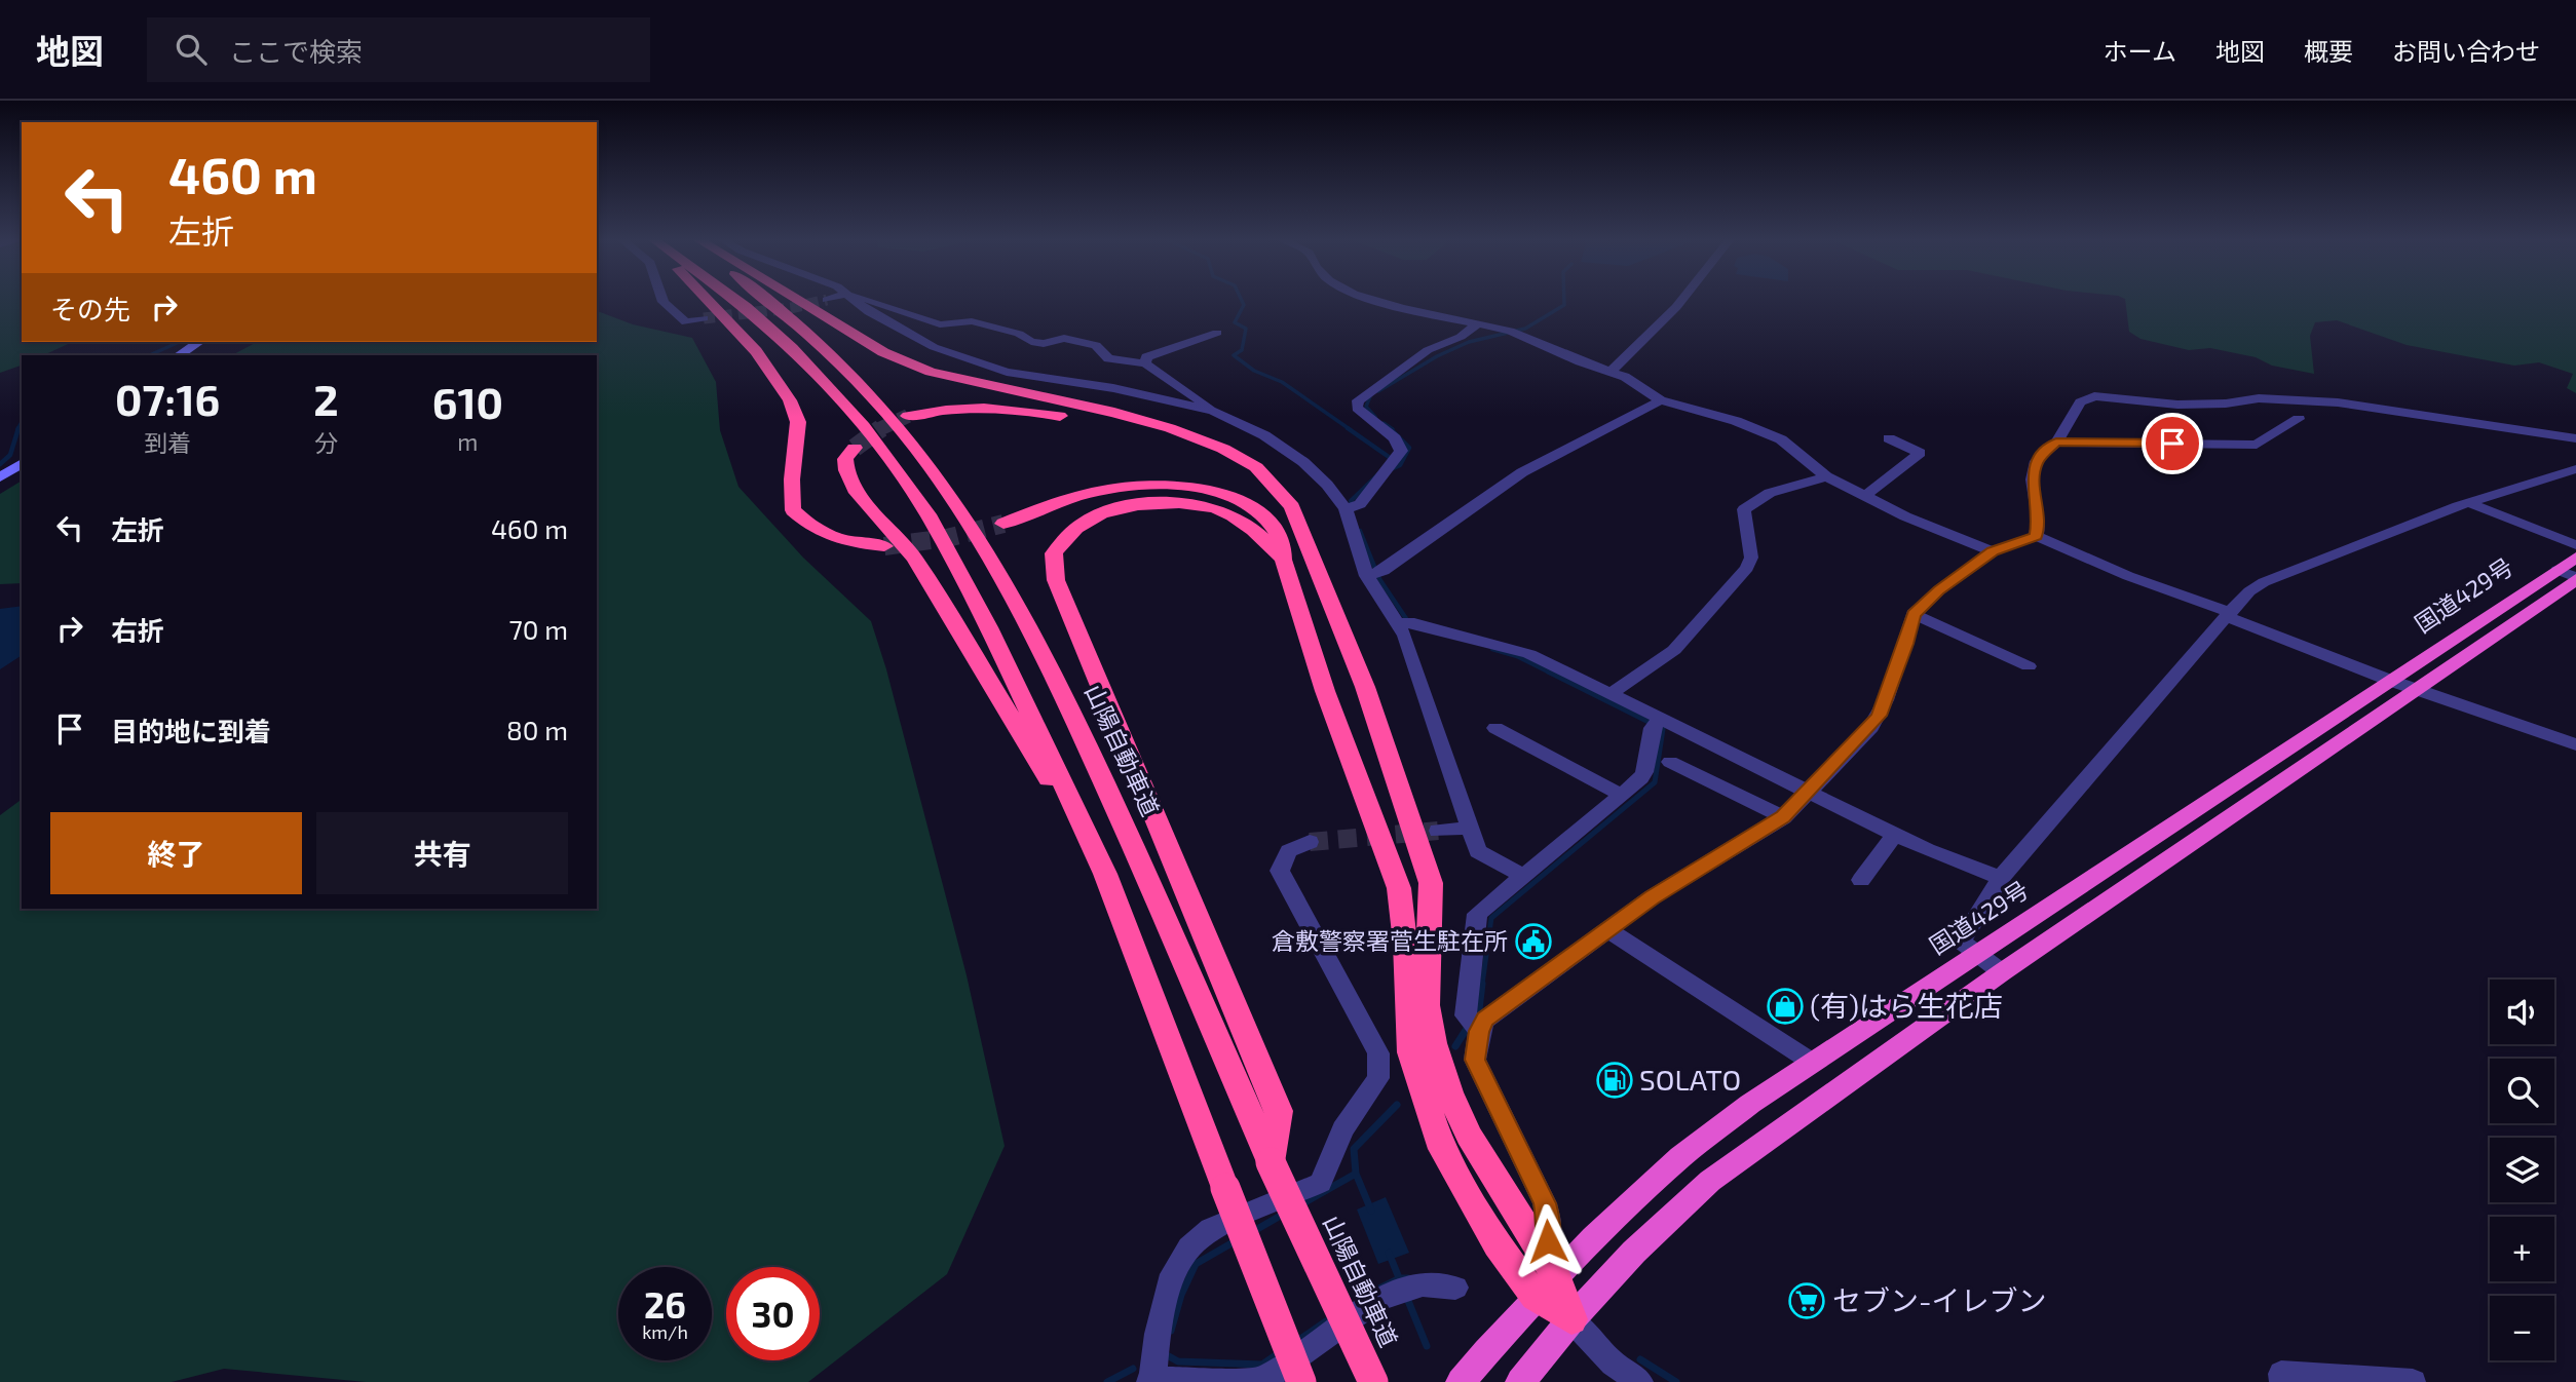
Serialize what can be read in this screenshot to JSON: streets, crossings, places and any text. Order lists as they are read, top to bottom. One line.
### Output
{"streets":{"highway":["国道429号","山陽自動車道"]},"places":{"public building":["倉敷警察署菅生駐在所"],"shop":["(有)はら生花店"],"fuel station":["SOLATO"],"supermarket":["セブン-イレブン"]},"page":{"header":"地図","search":"ここで検索","nav":["ホーム","地図","概要","お問い合わせ"],"turn":["460 m","左折"],"then":"その先","eta":["07:16","到着","2","分","610","m"],"list":[{"name":"左折","value":"460 m"},{"name":"右折","value":"70 m"},{"name":"目的地に到着","value":"80 m"}],"buttons":["終了","共有"],"map_buttons":["+","−"],"speed":"26 km/h","limit":"30"}}
